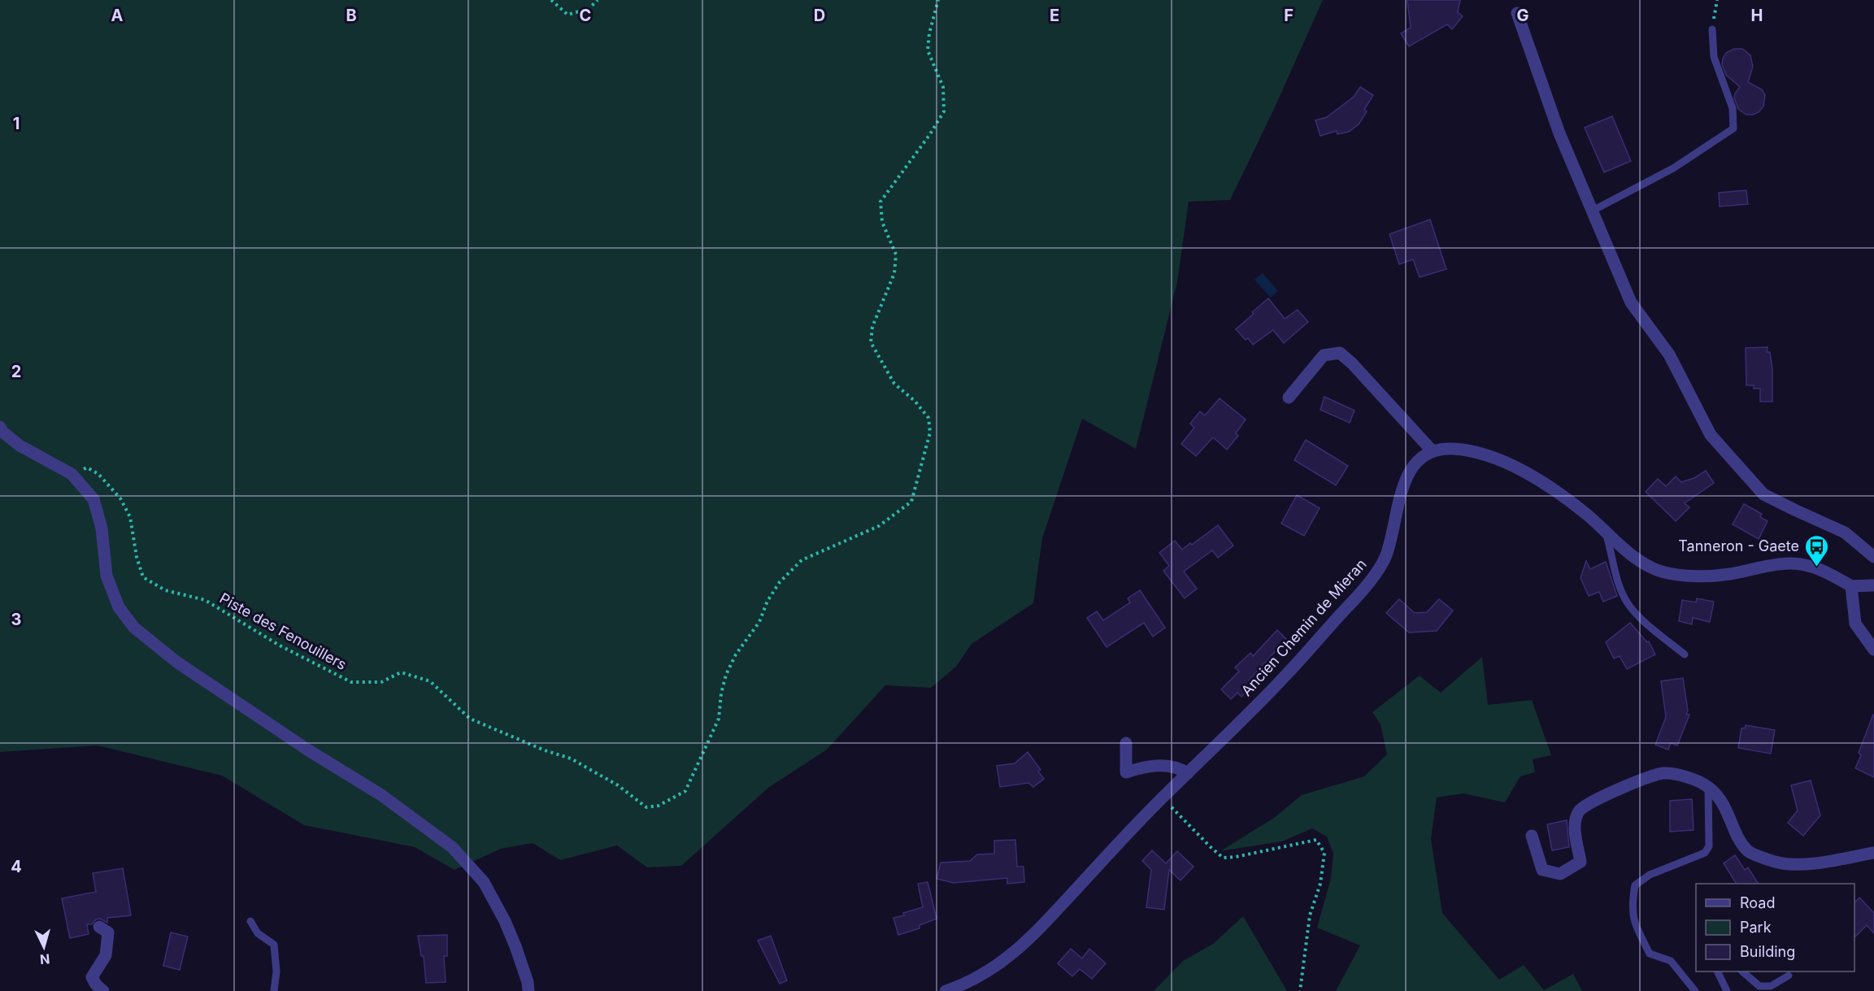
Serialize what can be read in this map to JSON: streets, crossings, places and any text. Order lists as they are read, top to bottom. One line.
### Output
{"streets":{"street":["Ancien Chemin de Mieran"],"path":["Piste des Fenouillers"]},"places":{"bus stop":["Tanneron - Gaete"]},"legend":["Road","Park","Building"],"north":"bottom","grid":{"columns":["A","B","C","D","E","F","G","H"],"rows":["1","2","3","4"]}}
